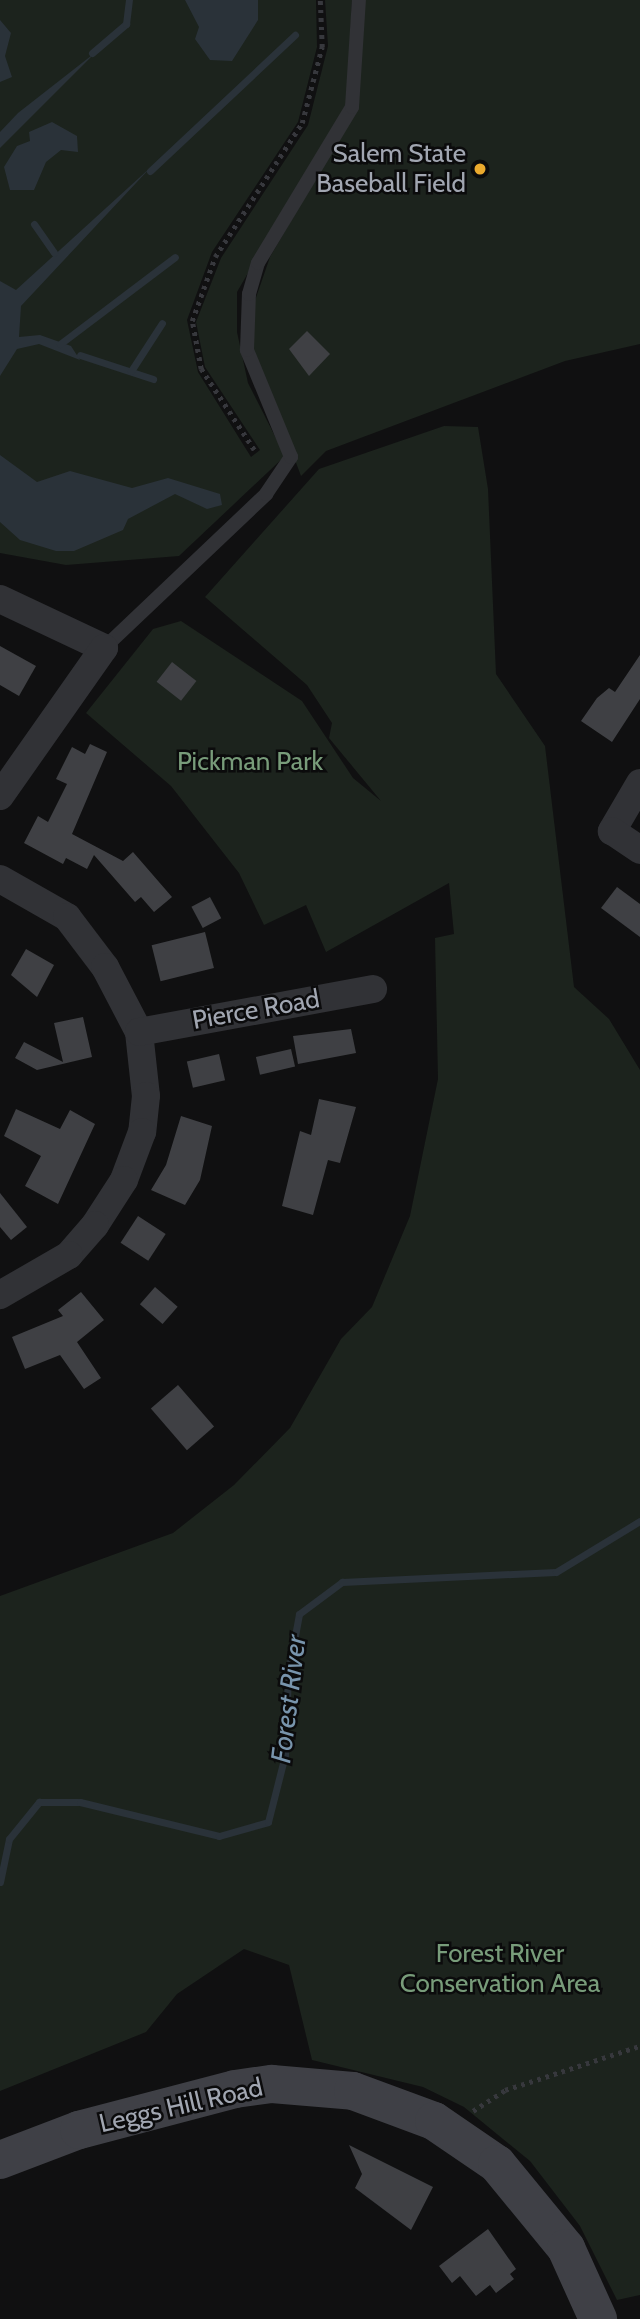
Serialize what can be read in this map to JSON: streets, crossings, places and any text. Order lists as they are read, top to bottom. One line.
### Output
{"streets":{"street":["Pierce Road","Leggs Hill Road"]},"water":["Forest River"],"parks":["Pickman Park","Forest River Conservation Area"],"places":["Salem State Baseball Field"]}
